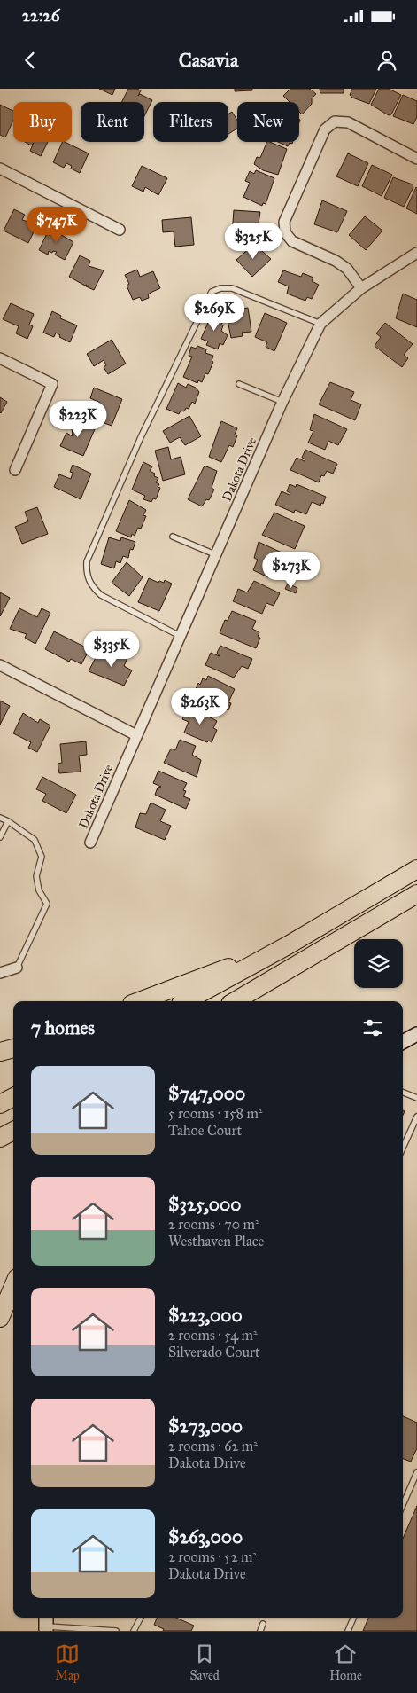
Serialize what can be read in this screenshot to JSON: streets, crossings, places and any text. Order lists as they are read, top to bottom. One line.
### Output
{"streets":{"street":["Dakota Drive"]},"page":{"status":"22:26","header":"Casavia","chip":["Buy","Rent","Filters","New"],"price":["$747K","$325K","$269K","$223K","$273K","$335K","$263K"],"heading":"7 homes","list":[{"name":"$747,000","note":"5 rooms · 158 m² · Tahoe Court"},{"name":"$325,000","note":"2 rooms · 70 m² · Westhaven Place"},{"name":"$223,000","note":"2 rooms · 54 m² · Silverado Court"},{"name":"$273,000","note":"2 rooms · 62 m² · Dakota Drive"},{"name":"$263,000","note":"2 rooms · 52 m² · Dakota Drive"}],"tabs":["Map","Saved","Home"]}}
